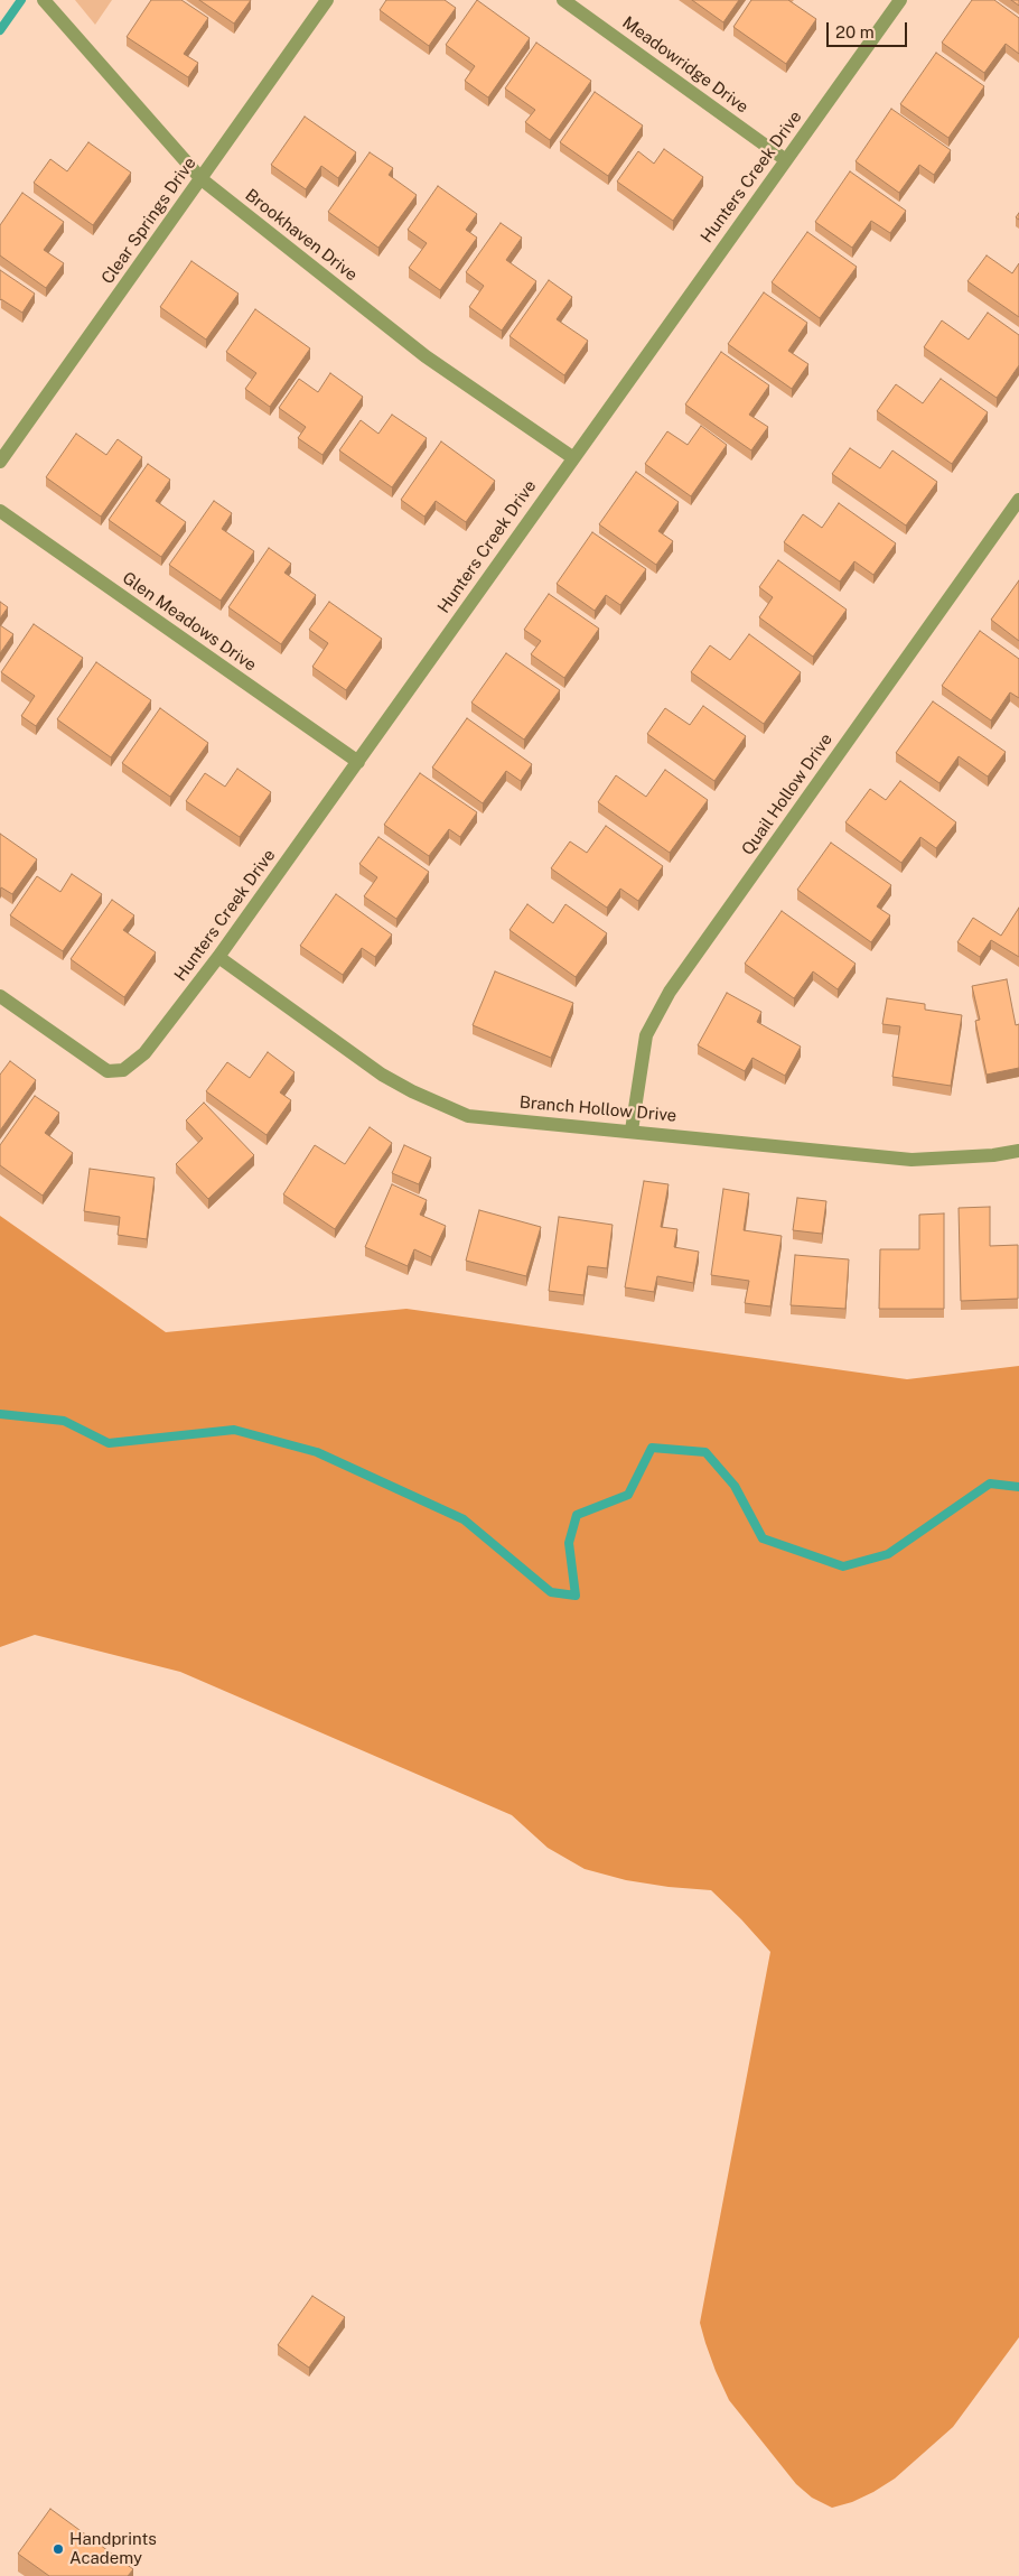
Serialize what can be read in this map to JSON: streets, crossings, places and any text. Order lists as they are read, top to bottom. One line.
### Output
{"streets":{"street":["Meadowridge Drive","Hunters Creek Drive","Clear Springs Drive","Brookhaven Drive","Glen Meadows Drive","Quail Hollow Drive","Branch Hollow Drive"]},"crossings":[["Meadowridge Drive","Hunters Creek Drive"],["Hunters Creek Drive","Brookhaven Drive"],["Hunters Creek Drive","Glen Meadows Drive"],["Hunters Creek Drive","Branch Hollow Drive"],["Clear Springs Drive","Brookhaven Drive"],["Quail Hollow Drive","Branch Hollow Drive"]],"places":["Handprints Academy"],"scale_bar":"20 m"}
